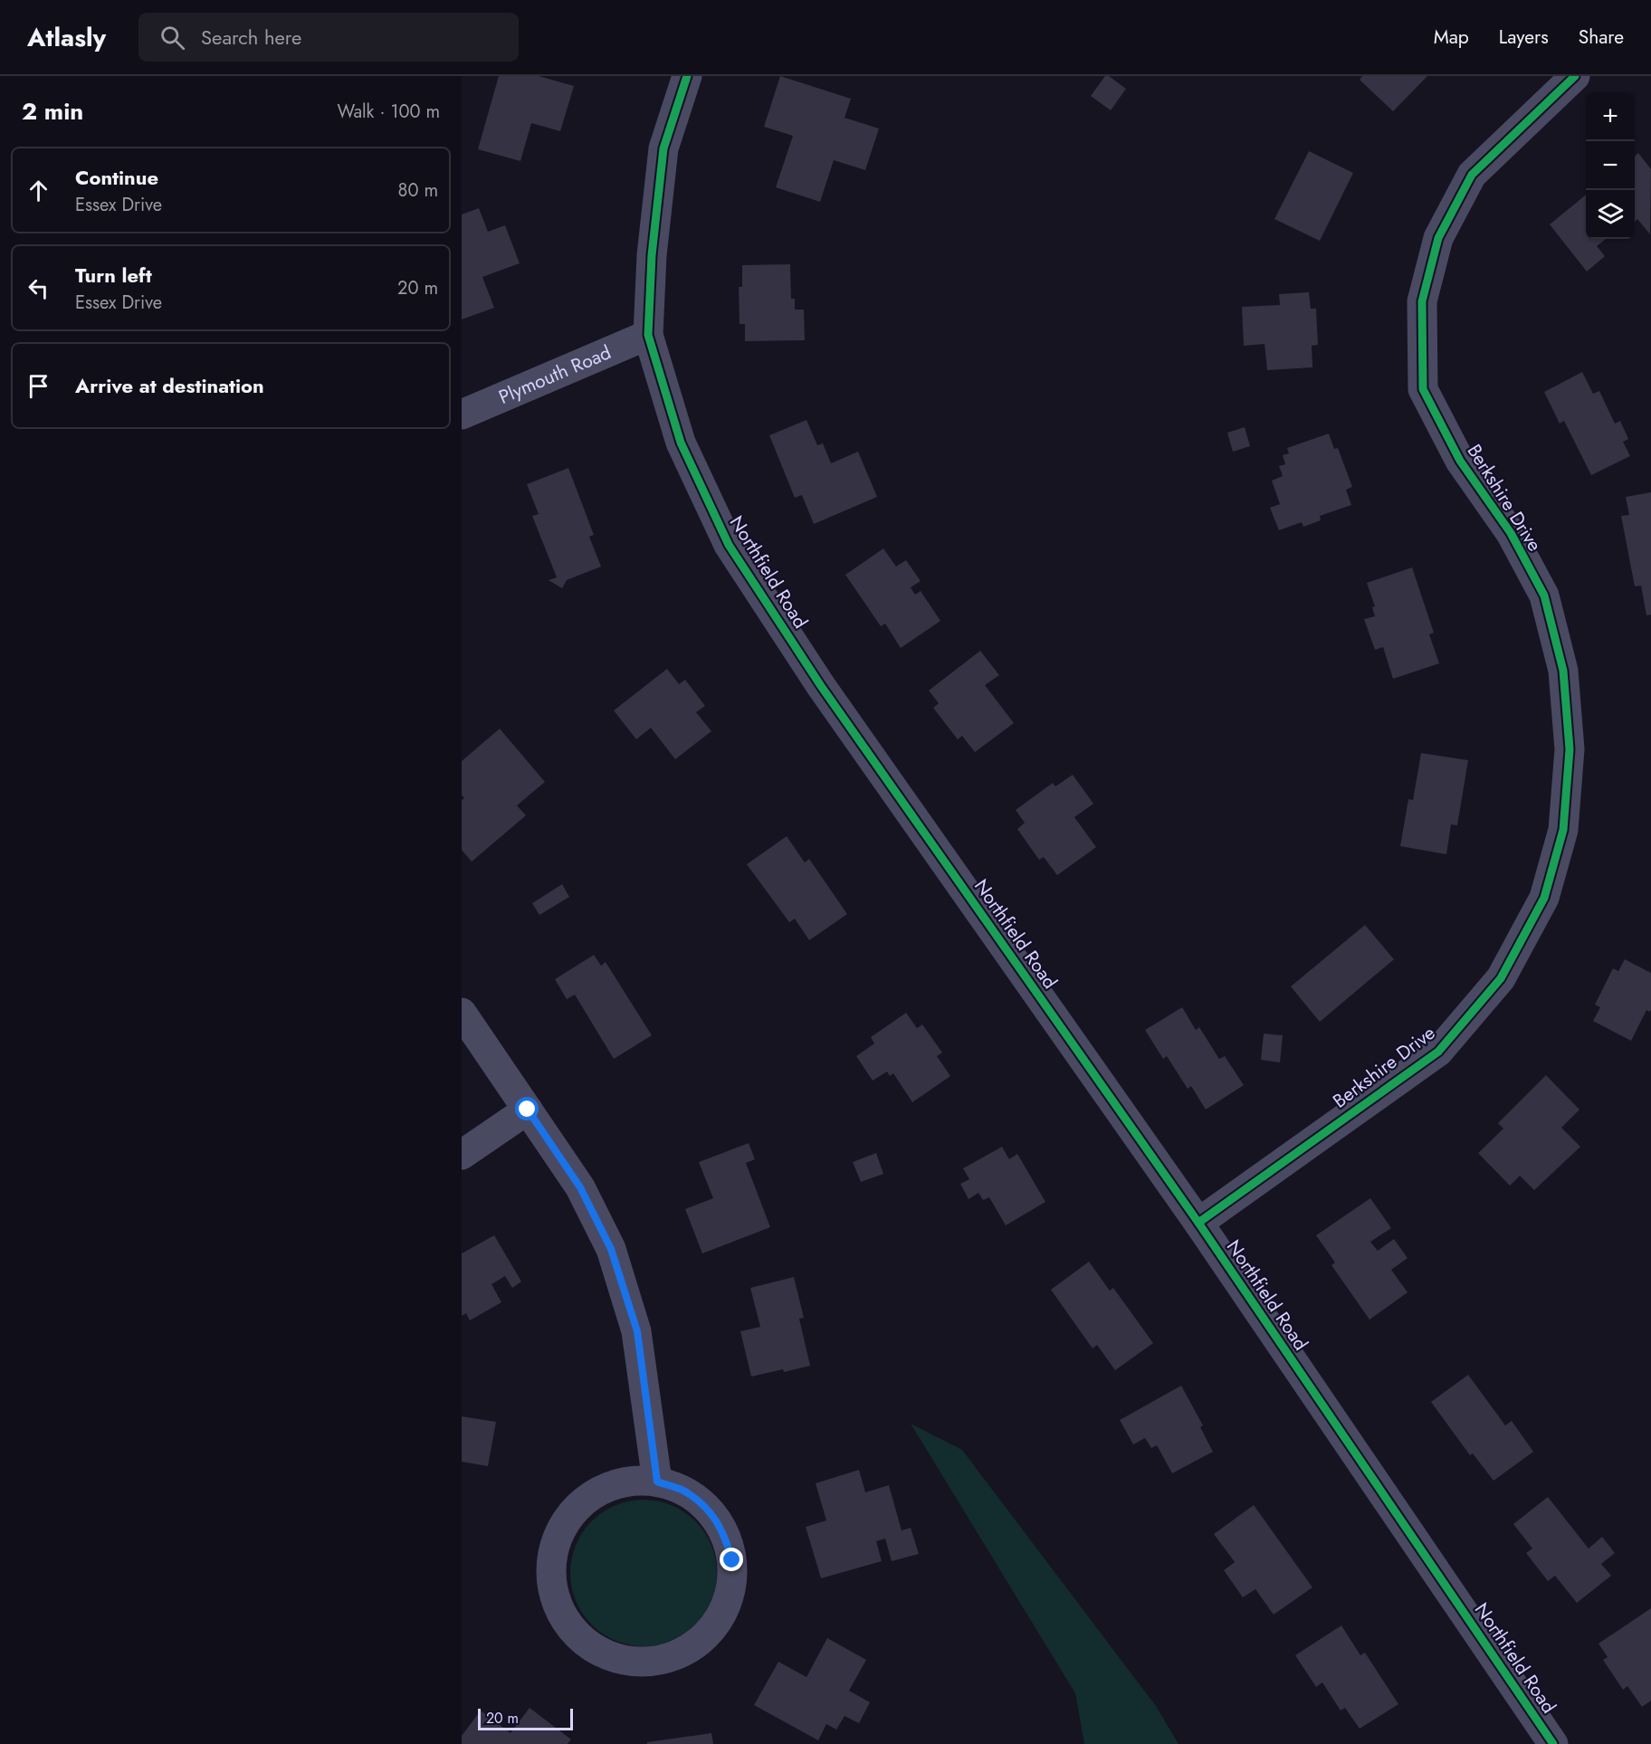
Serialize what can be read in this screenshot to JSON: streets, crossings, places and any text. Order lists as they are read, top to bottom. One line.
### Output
{"streets":{"street":["Plymouth Road","Berkshire Drive","Northfield Road"]},"crossings":[["Plymouth Road","Northfield Road"],["Berkshire Drive","Northfield Road"]],"scale_bar":"20 m","page":{"header":"Atlasly","search":"Search here","nav":["Map","Layers","Share"],"heading":["2 min","Walk · 100 m"],"map_buttons":["+","−"],"list":[["Continue","Essex Drive","80 m"],["Turn left","Essex Drive","20 m"],"Arrive at destination"],"scale":"20 m"}}
